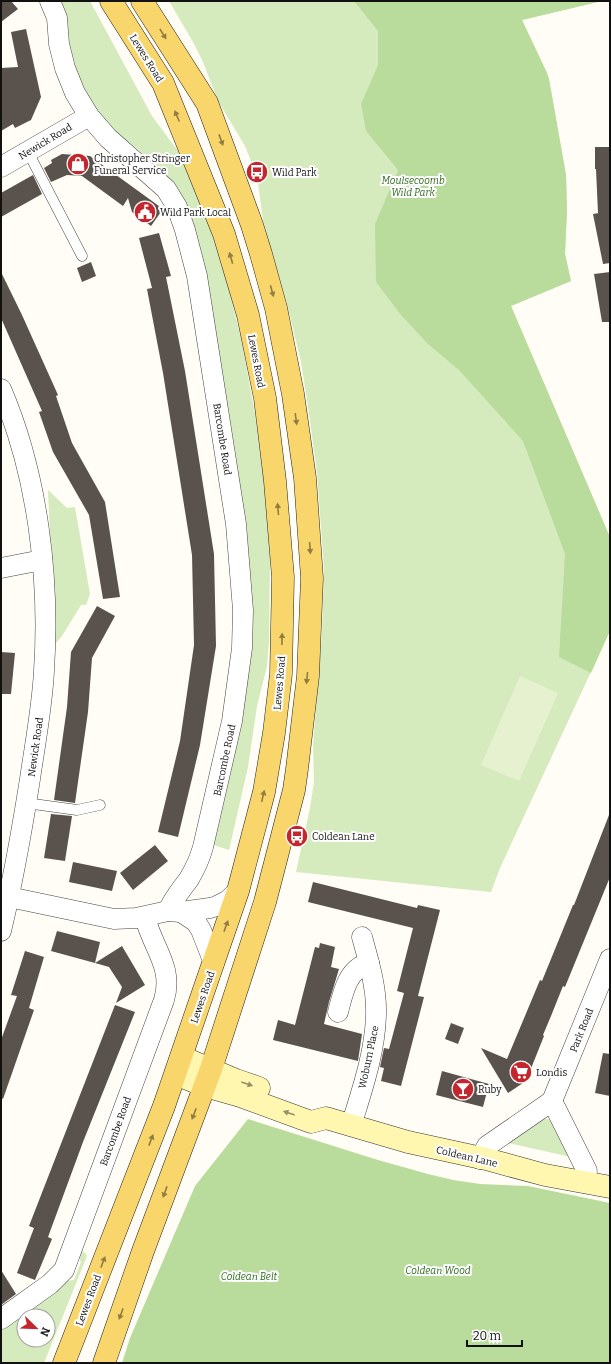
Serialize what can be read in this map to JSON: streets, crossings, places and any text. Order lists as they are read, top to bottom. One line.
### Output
{"streets":{"main road":["Lewes Road"],"street":["Newick Road","Barcombe Road","Park Road","Woburn Place","Coldean Lane"]},"crossings":[["Lewes Road","Coldean Lane"],["Newick Road","Barcombe Road"],["Woburn Place","Coldean Lane"]],"parks":["Moulsecoomb Wild Park","Coldean Wood","Coldean Belt"],"places":{"shop":["Christopher Stringer Funeral Service"],"bus stop":["Wild Park","Coldean Lane"],"public building":["Wild Park Local"],"supermarket":["Londis"],"bar":["Ruby"]},"scale_bar":"20 m","north":"bottom right"}
